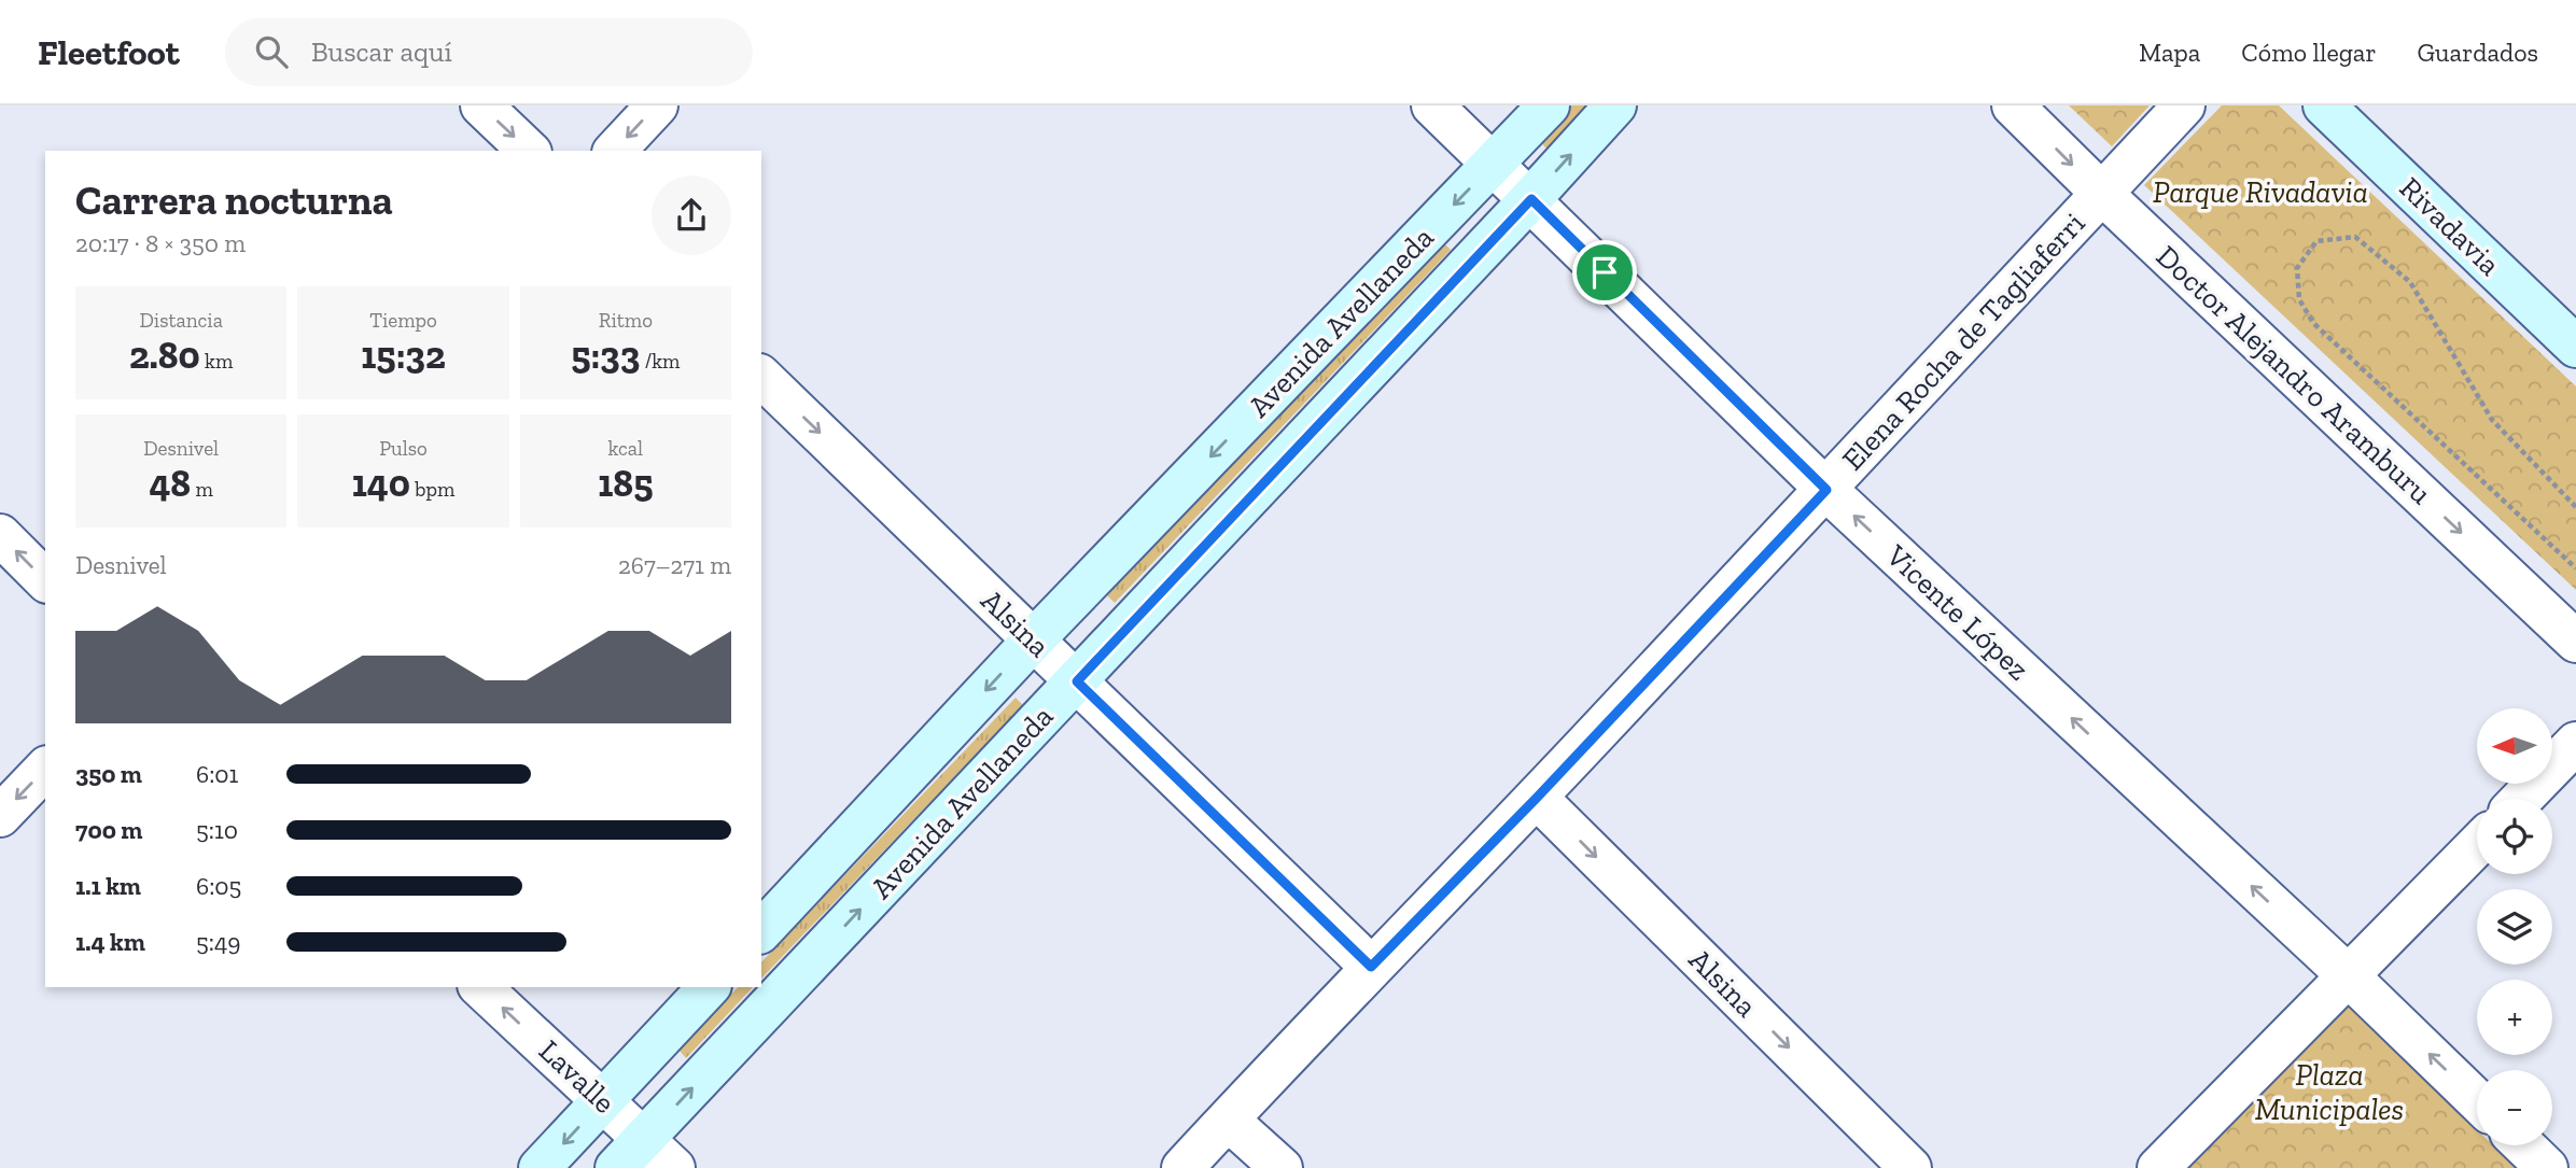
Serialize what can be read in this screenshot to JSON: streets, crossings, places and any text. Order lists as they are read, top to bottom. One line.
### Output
{"streets":{"main road":["Rivadavia","Avenida Avellaneda"],"street":["Elena Rocha de Tagliaferri","Doctor Alejandro Aramburu","Vicente López","Alsina","Lavalle"]},"crossings":[["Avenida Avellaneda","Vicente López"],["Avenida Avellaneda","Alsina"],["Avenida Avellaneda","Lavalle"],["Elena Rocha de Tagliaferri","Doctor Alejandro Aramburu"],["Elena Rocha de Tagliaferri","Vicente López"],["Elena Rocha de Tagliaferri","Alsina"]],"one_way":["Doctor Alejandro Aramburu","Vicente López","Alsina","Lavalle"],"parks":["Parque Rivadavia","Plaza Municipales"],"north":"left","page":{"header":"Fleetfoot","search":"Buscar aquí","nav":["Mapa","Cómo llegar","Guardados"],"heading":["Carrera nocturna","20:17 · 8 × 350 m"],"stats":[["Distancia","2.80 km"],["Tiempo","15:32"],["Ritmo","5:33 /km"],["Desnivel","48 m"],["Pulso","140 bpm"],["kcal","185"]],"chart":["Desnivel","267–271 m"],"map_buttons":["+","−"],"list":[{"name":"350 m","note":"6:01"},{"name":"700 m","note":"5:10"},{"name":"1.1 km","note":"6:05"},{"name":"1.4 km","note":"5:49"}]}}
